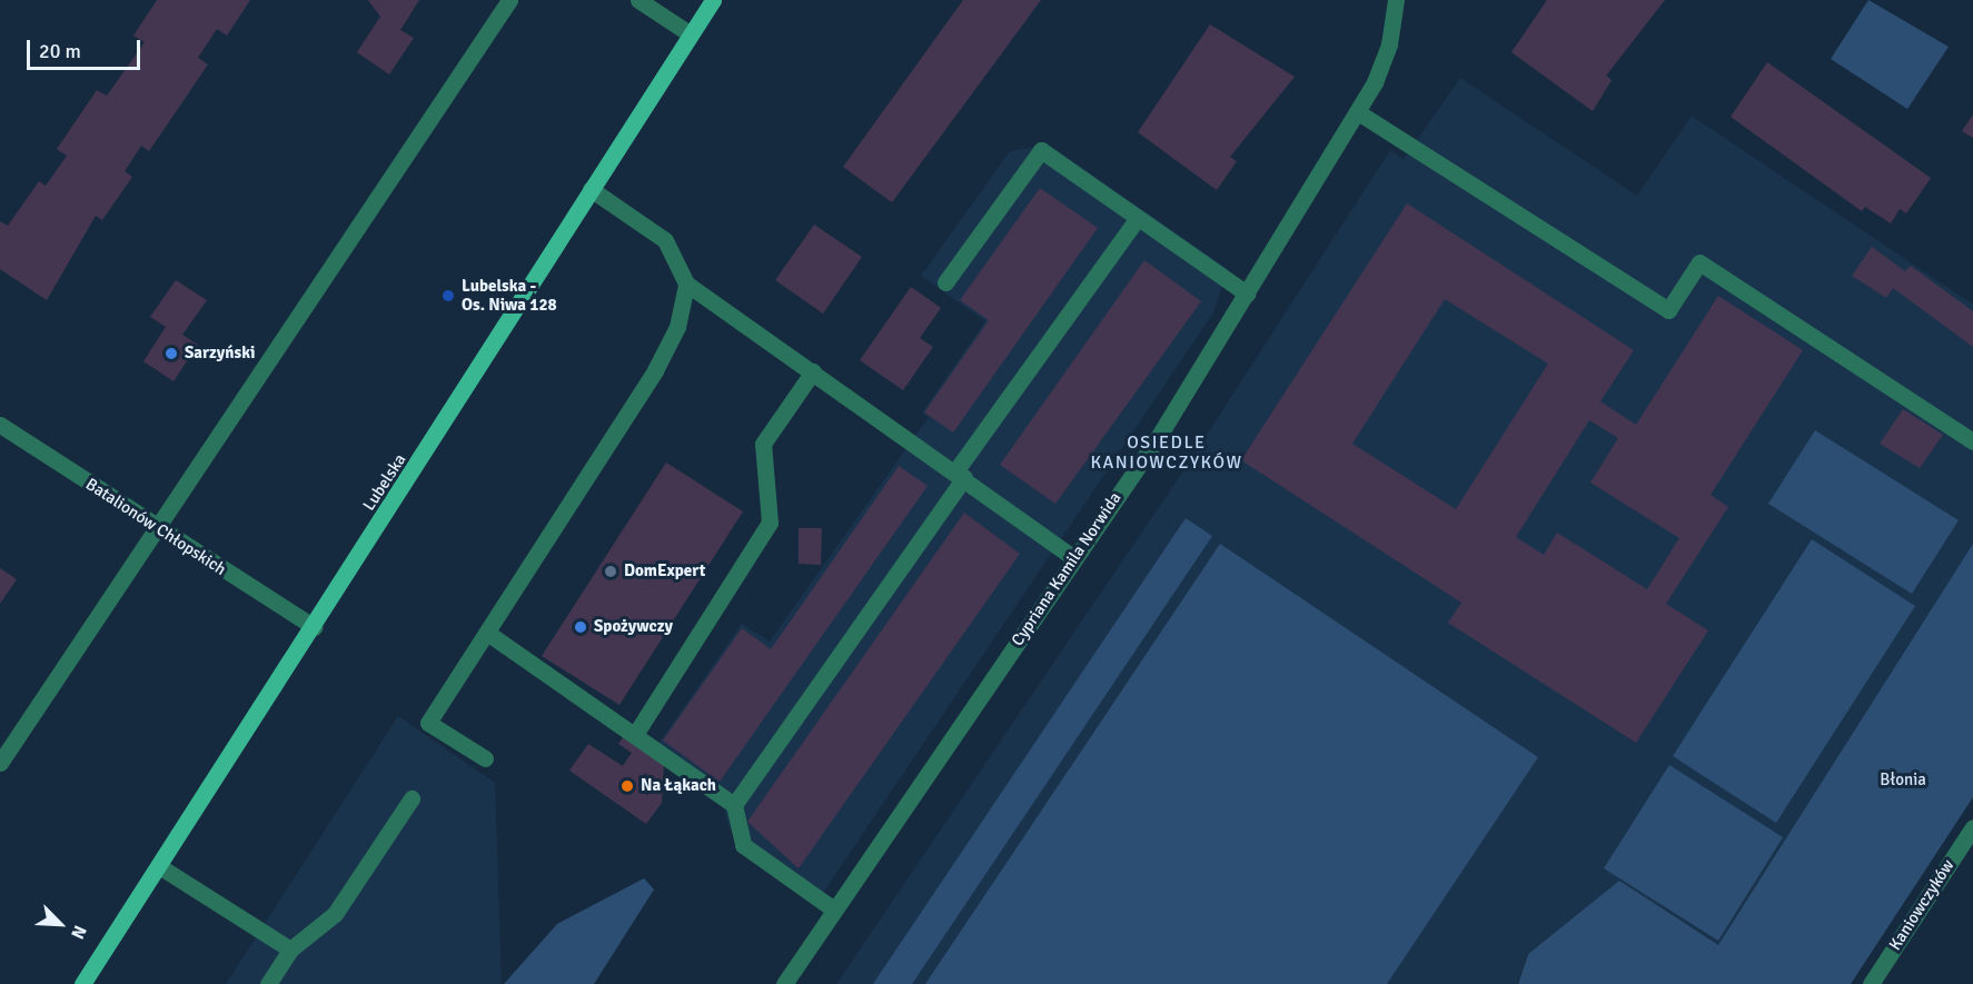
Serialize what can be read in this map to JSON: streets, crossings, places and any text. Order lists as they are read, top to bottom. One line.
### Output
{"streets":{"main road":["Lubelska"],"street":["Batalionów Chłopskich","Cypriana Kamila Norwida","Kaniowczyków"]},"crossings":[["Lubelska","Batalionów Chłopskich"]],"districts":["OSIEDLE KANIOWCZYKÓW"],"parks":["Błonia"],"places":["Lubelska - Os. Niwa 128","Sarzyński","DomExpert","Spożywczy","Na Łąkach"],"scale_bar":"20 m","north":"bottom right"}
